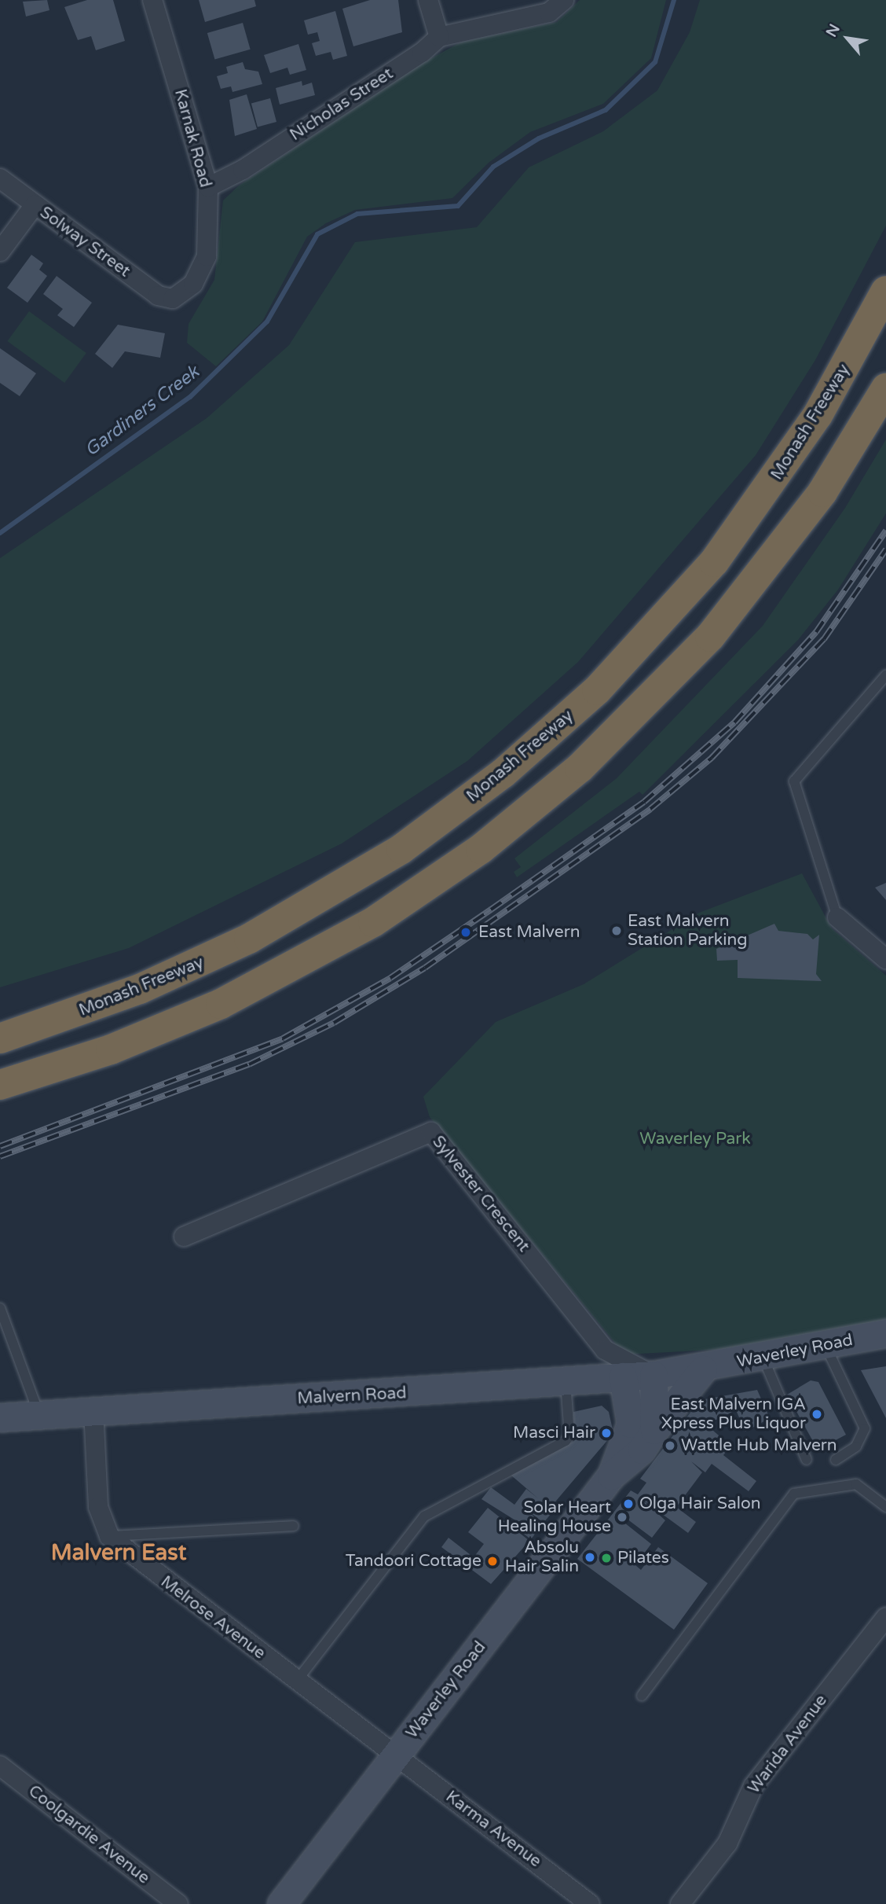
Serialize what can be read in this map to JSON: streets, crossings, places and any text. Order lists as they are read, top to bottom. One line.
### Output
{"streets":{"highway":["Monash Freeway"],"main road":["Waverley Road","Malvern Road"],"street":["Nicholas Street","Karnak Road","Solway Street","Sylvester Crescent","Melrose Avenue","Warida Avenue","Karma Avenue","Coolgardie Avenue"]},"crossings":[["Nicholas Street","Karnak Road"],["Karnak Road","Solway Street"],["Sylvester Crescent","Waverley Road"],["Sylvester Crescent","Malvern Road"],["Waverley Road","Malvern Road"],["Waverley Road","Melrose Avenue"],["Waverley Road","Karma Avenue"],["Melrose Avenue","Karma Avenue"]],"districts":["Malvern East"],"water":["Gardiners Creek"],"parks":["Waverley Park"],"places":["East Malvern Station Parking","East Malvern","East Malvern IGA Xpress Plus Liquor","Masci Hair","Wattle Hub Malvern","Olga Hair Salon","Solar Heart Healing House","Absolu Hair Salin","Pilates","Tandoori Cottage"],"north":"top left"}
